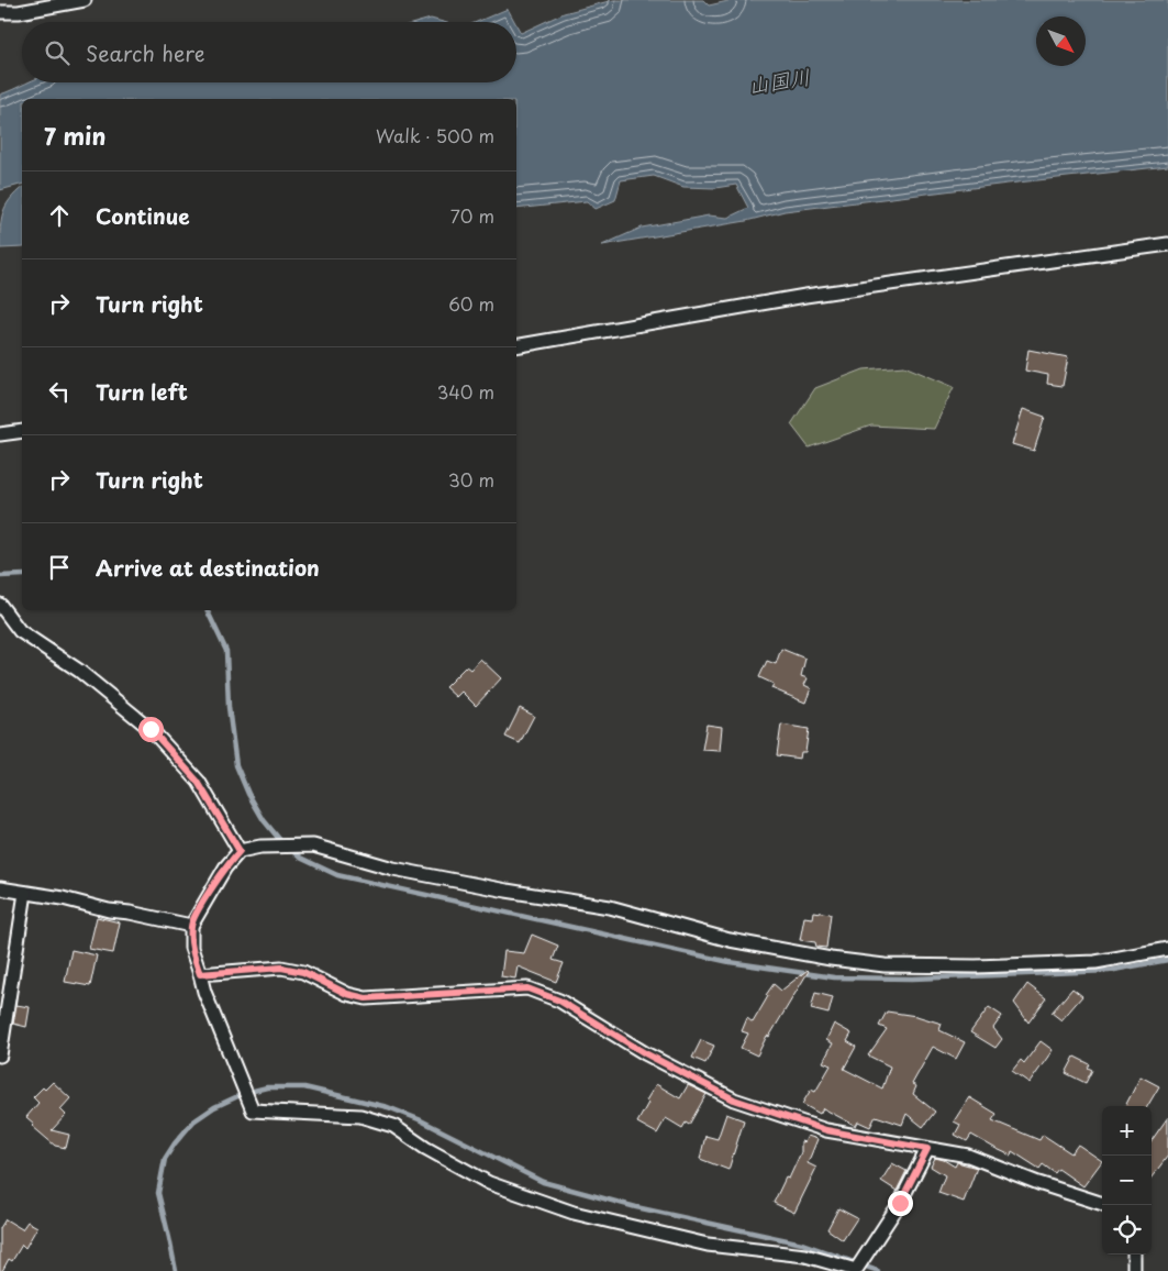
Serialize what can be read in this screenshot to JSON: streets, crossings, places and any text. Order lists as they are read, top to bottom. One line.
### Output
{"water":["山国川"],"north":"bottom right","page":{"search":"Search here","heading":["7 min","Walk · 500 m"],"list":[["Continue","70 m"],["Turn right","60 m"],["Turn left","340 m"],["Turn right","30 m"],"Arrive at destination"],"map_buttons":["+","−"]}}
